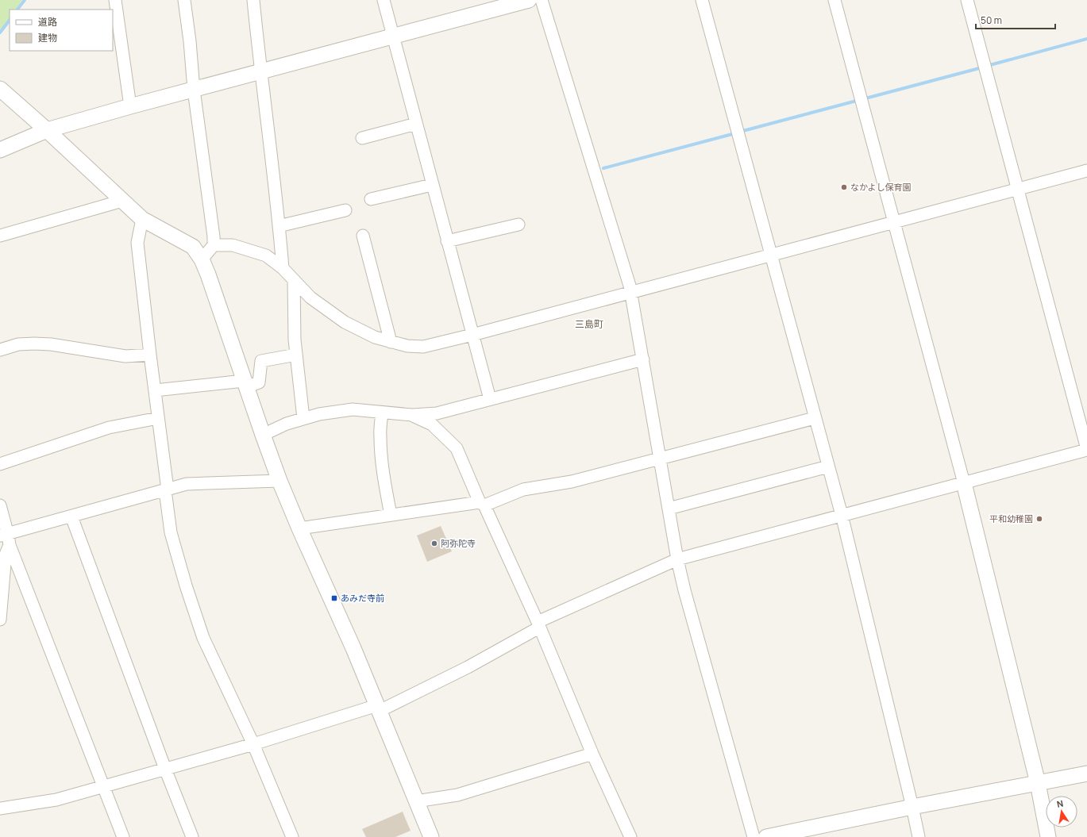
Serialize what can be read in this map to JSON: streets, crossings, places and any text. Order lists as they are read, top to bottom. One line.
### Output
{"districts":["三島町"],"places":{"other":["なかよし保育園","平和幼稚園","阿弥陀寺"],"transit":["あみだ寺前"]},"legend":["道路","建物"],"scale_bar":"50 m","north":"top"}
